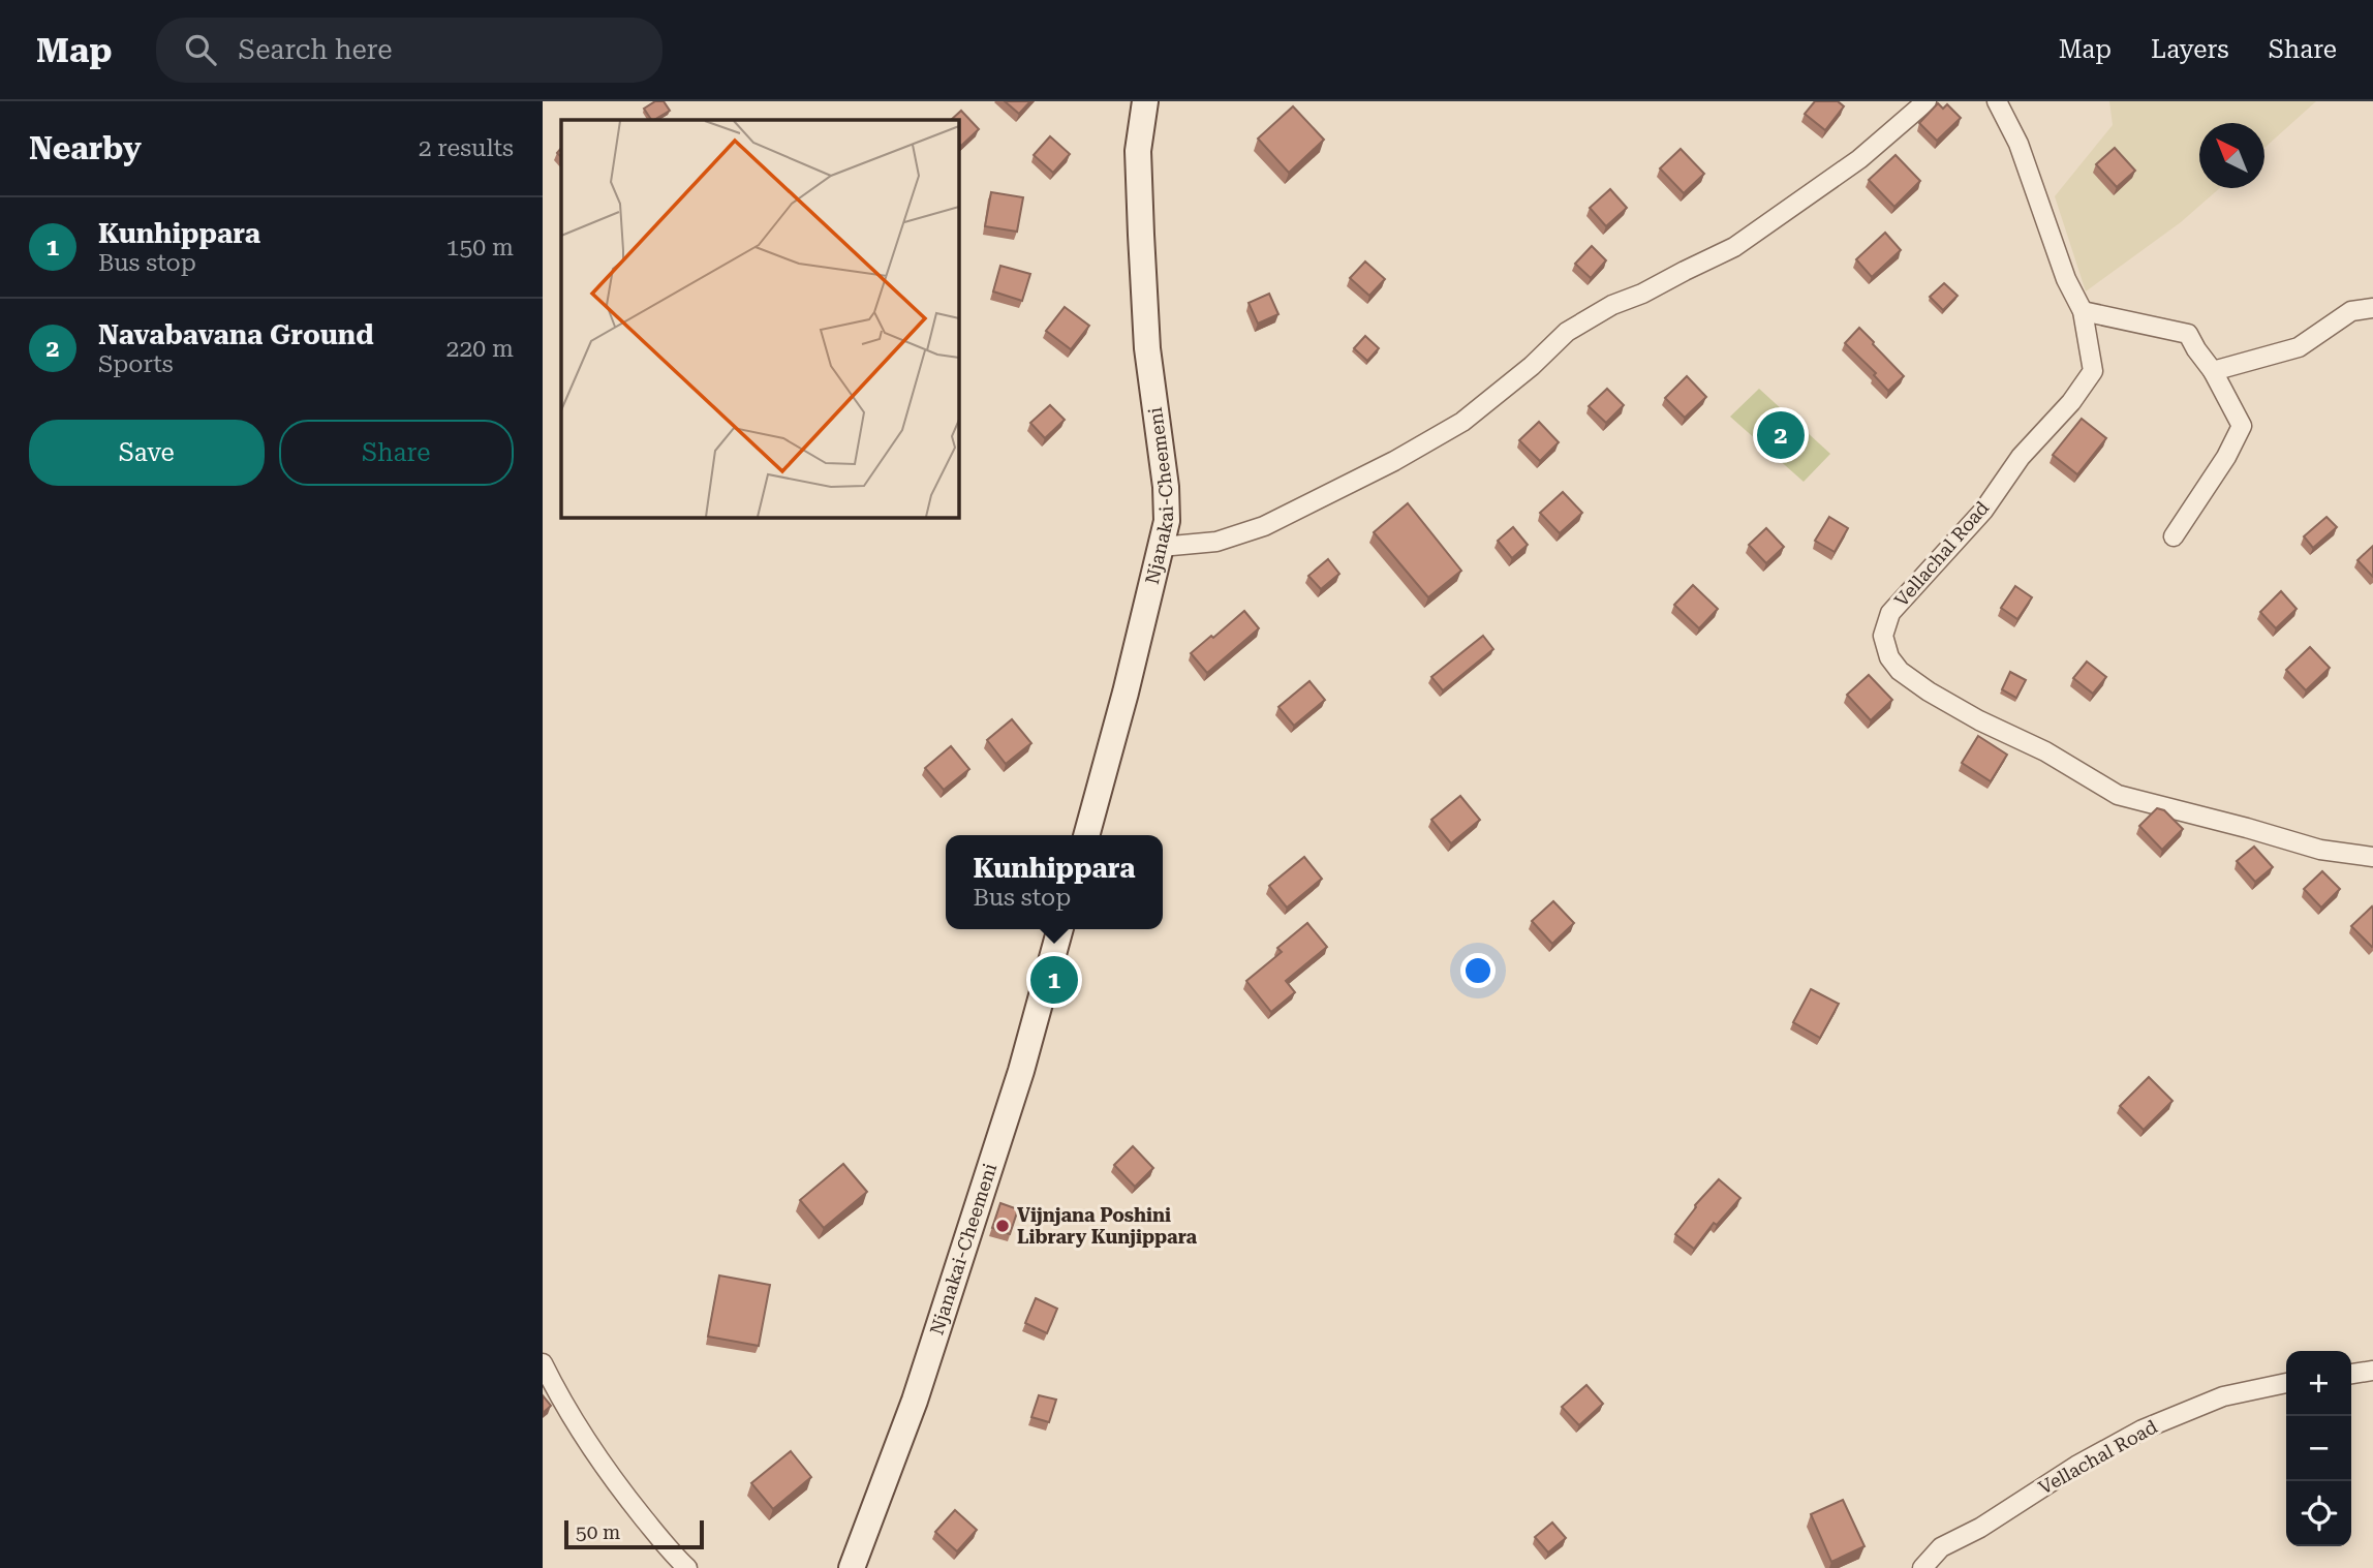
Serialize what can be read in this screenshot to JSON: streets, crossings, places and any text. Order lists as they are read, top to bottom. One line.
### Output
{"streets":{"main road":["Njanakai-Cheemeni"],"street":["Vellachal Road"]},"places":["Vijnjana Poshini Library Kunjippara"],"scale_bar":"50 m","north":"top left","page":{"header":"Map","search":"Search here","nav":["Map","Layers","Share"],"heading":["Nearby","2 results"],"list":[{"mark":"1","name":"Kunhippara","note":"Bus stop","value":"150 m"},{"mark":"2","name":"Navabavana Ground","note":"Sports","value":"220 m"}],"buttons":["Save","Share"],"pins":["2","1"],"popup":["Kunhippara","Bus stop"],"map_buttons":["+","−"],"scale":"50 m"}}
